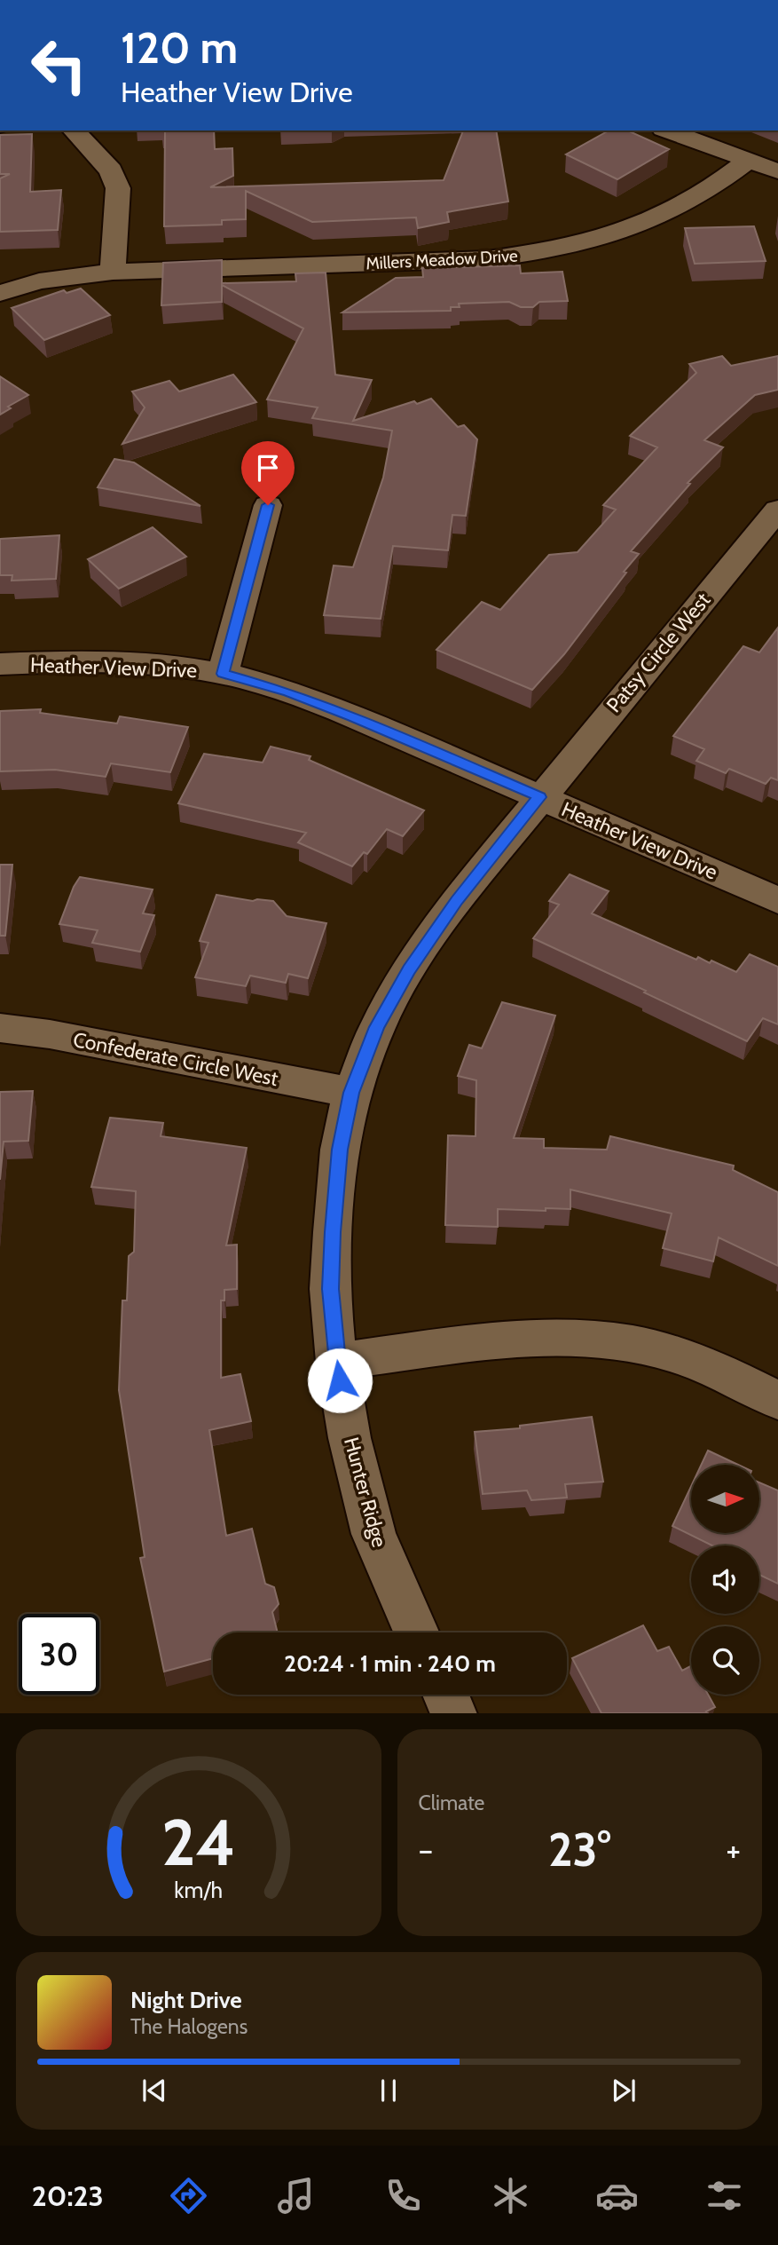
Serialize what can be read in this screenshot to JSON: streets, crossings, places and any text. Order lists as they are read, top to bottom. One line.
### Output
{"streets":{"street":["Millers Meadow Drive","Patsy Circle West","Heather View Drive","Confederate Circle West","Hunter Ridge"]},"crossings":[["Patsy Circle West","Heather View Drive"],["Patsy Circle West","Hunter Ridge"],["Heather View Drive","Hunter Ridge"],["Confederate Circle West","Hunter Ridge"]],"north":"right","page":{"turn":["120 m","Heather View Drive"],"limit":"30","trip":"20:24 · 1 min · 240 m","tile":"Climate","heat":["−","23°","+"],"song":["Night Drive","The Halogens"],"tabs":"20:23","gauge":["24","km/h"]}}
